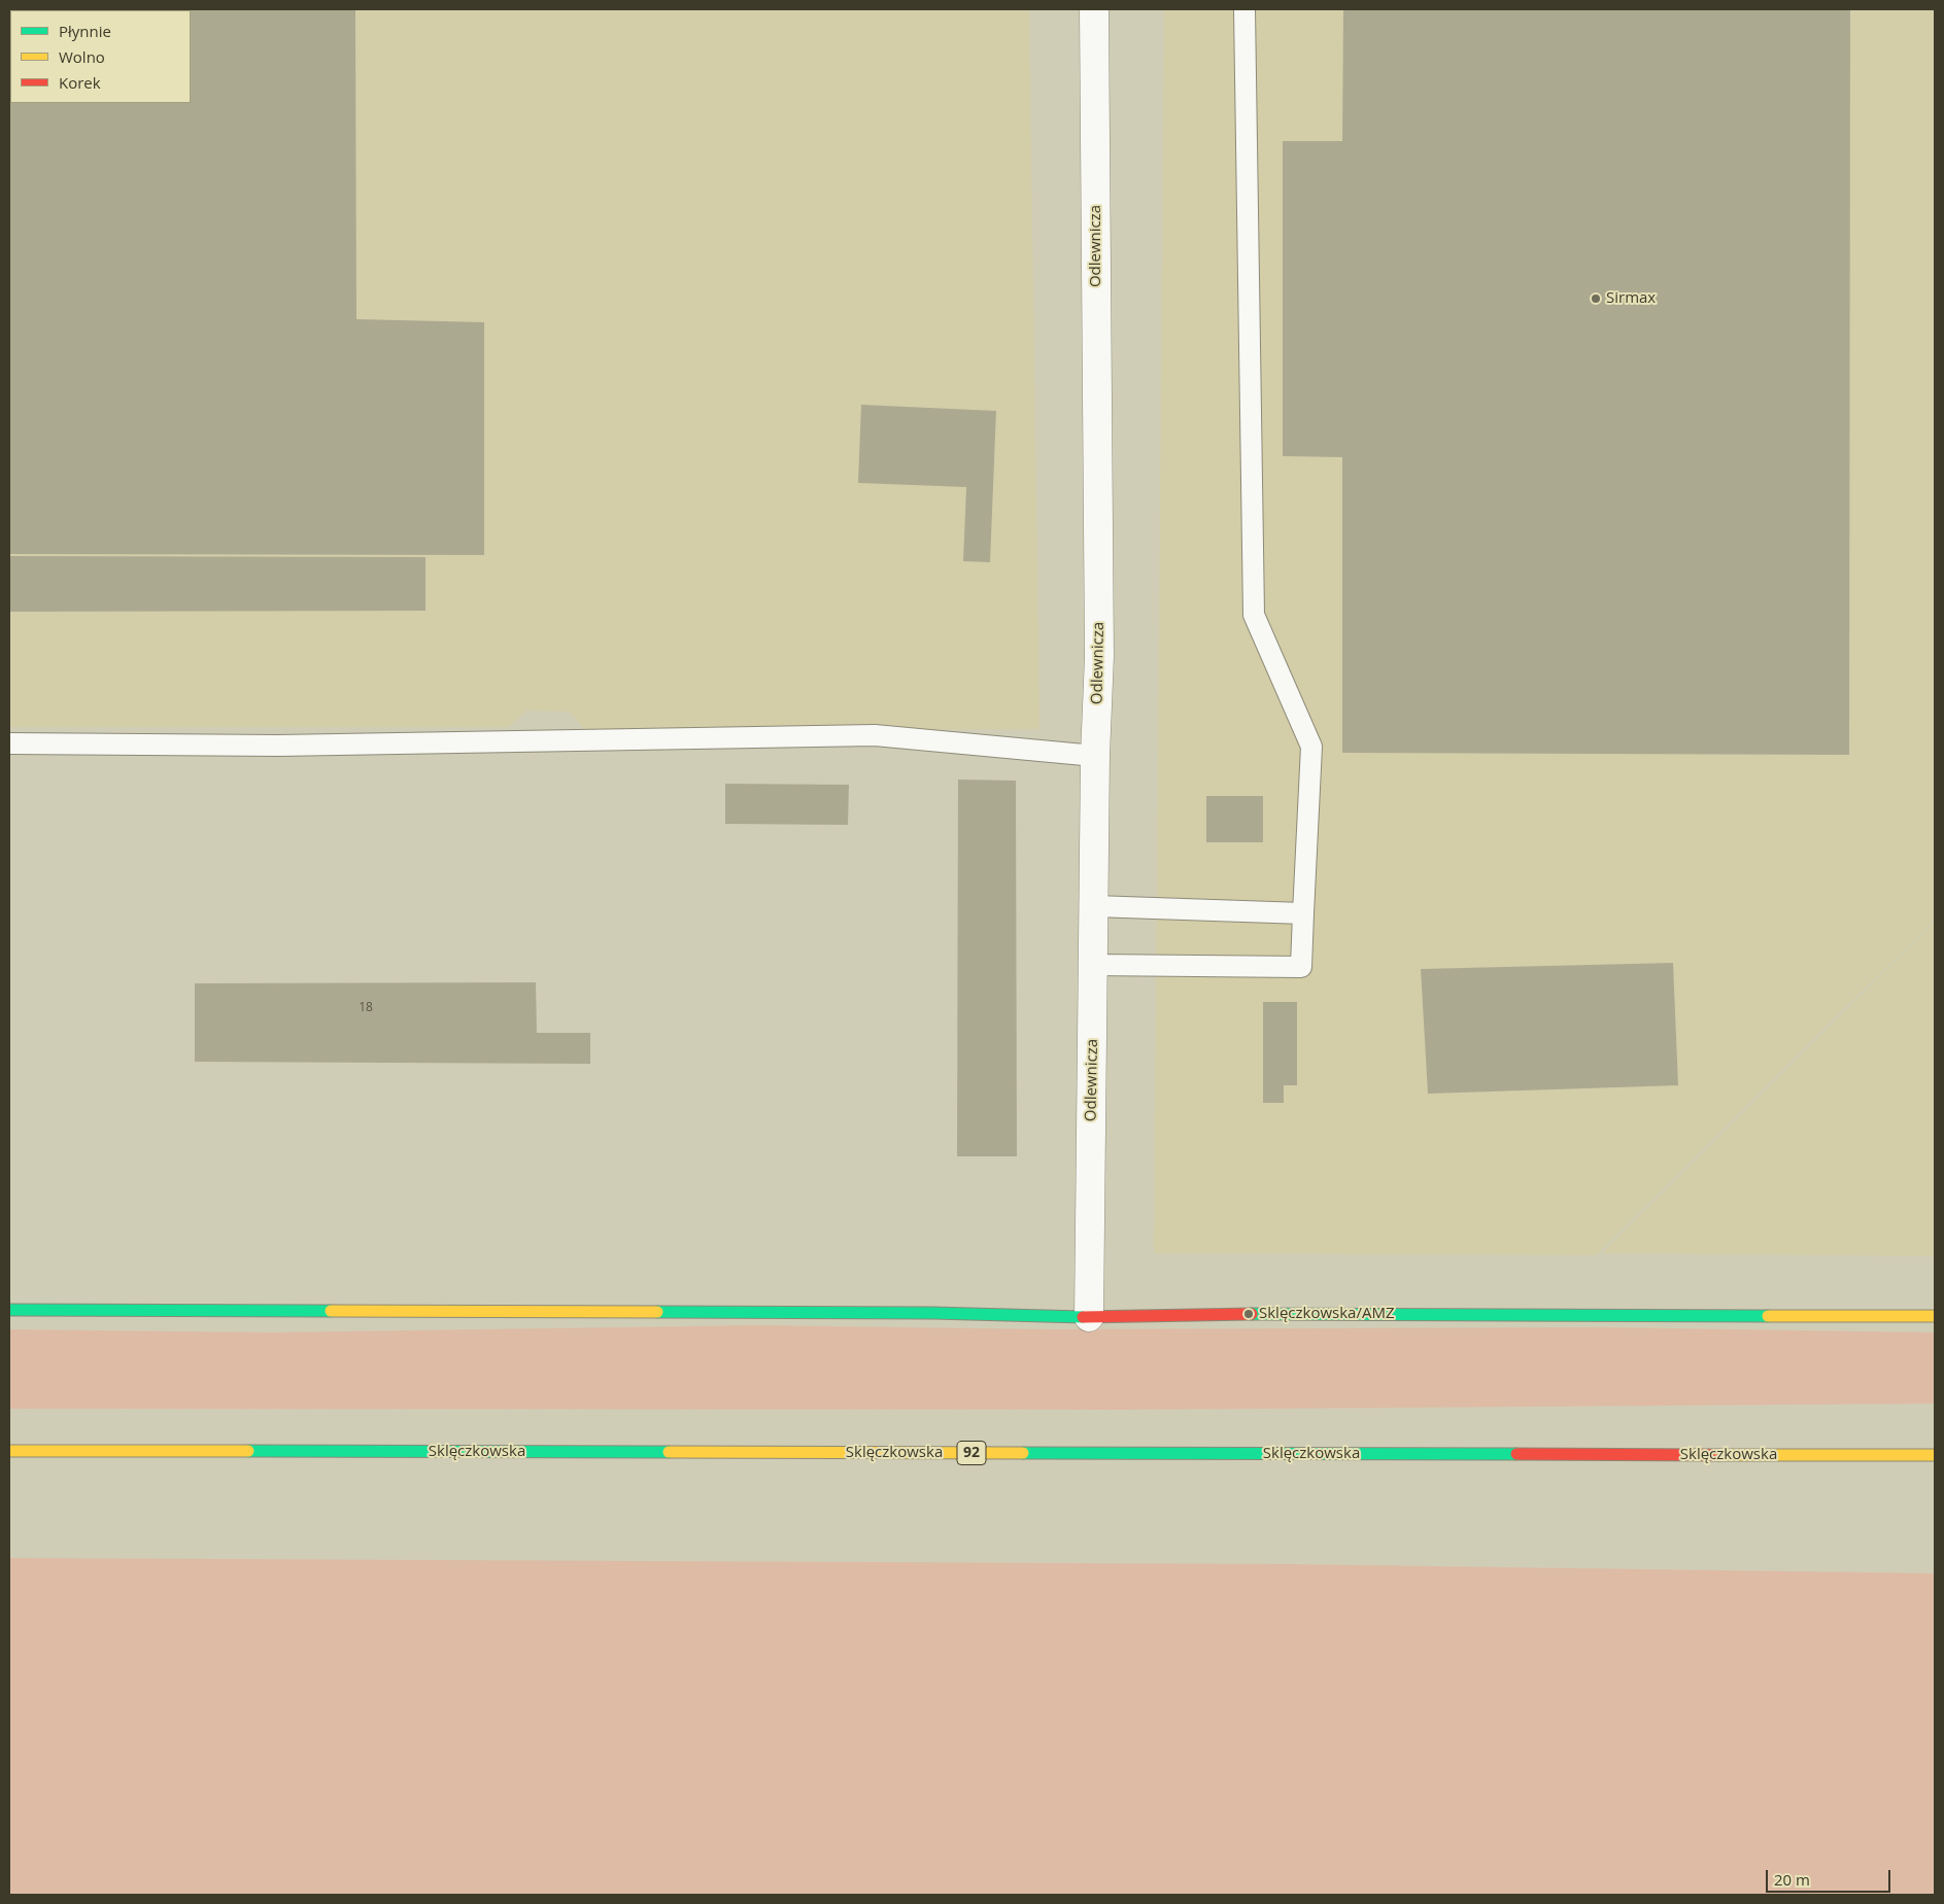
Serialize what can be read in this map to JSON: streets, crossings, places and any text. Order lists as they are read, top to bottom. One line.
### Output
{"streets":{"street":["Odlewnicza","Sklęczkowska","92"]},"places":["Sirmax","Sklęczkowska/AMZ"],"house_numbers":["18"],"legend":["Płynnie","Wolno","Korek"],"scale_bar":"20 m"}
